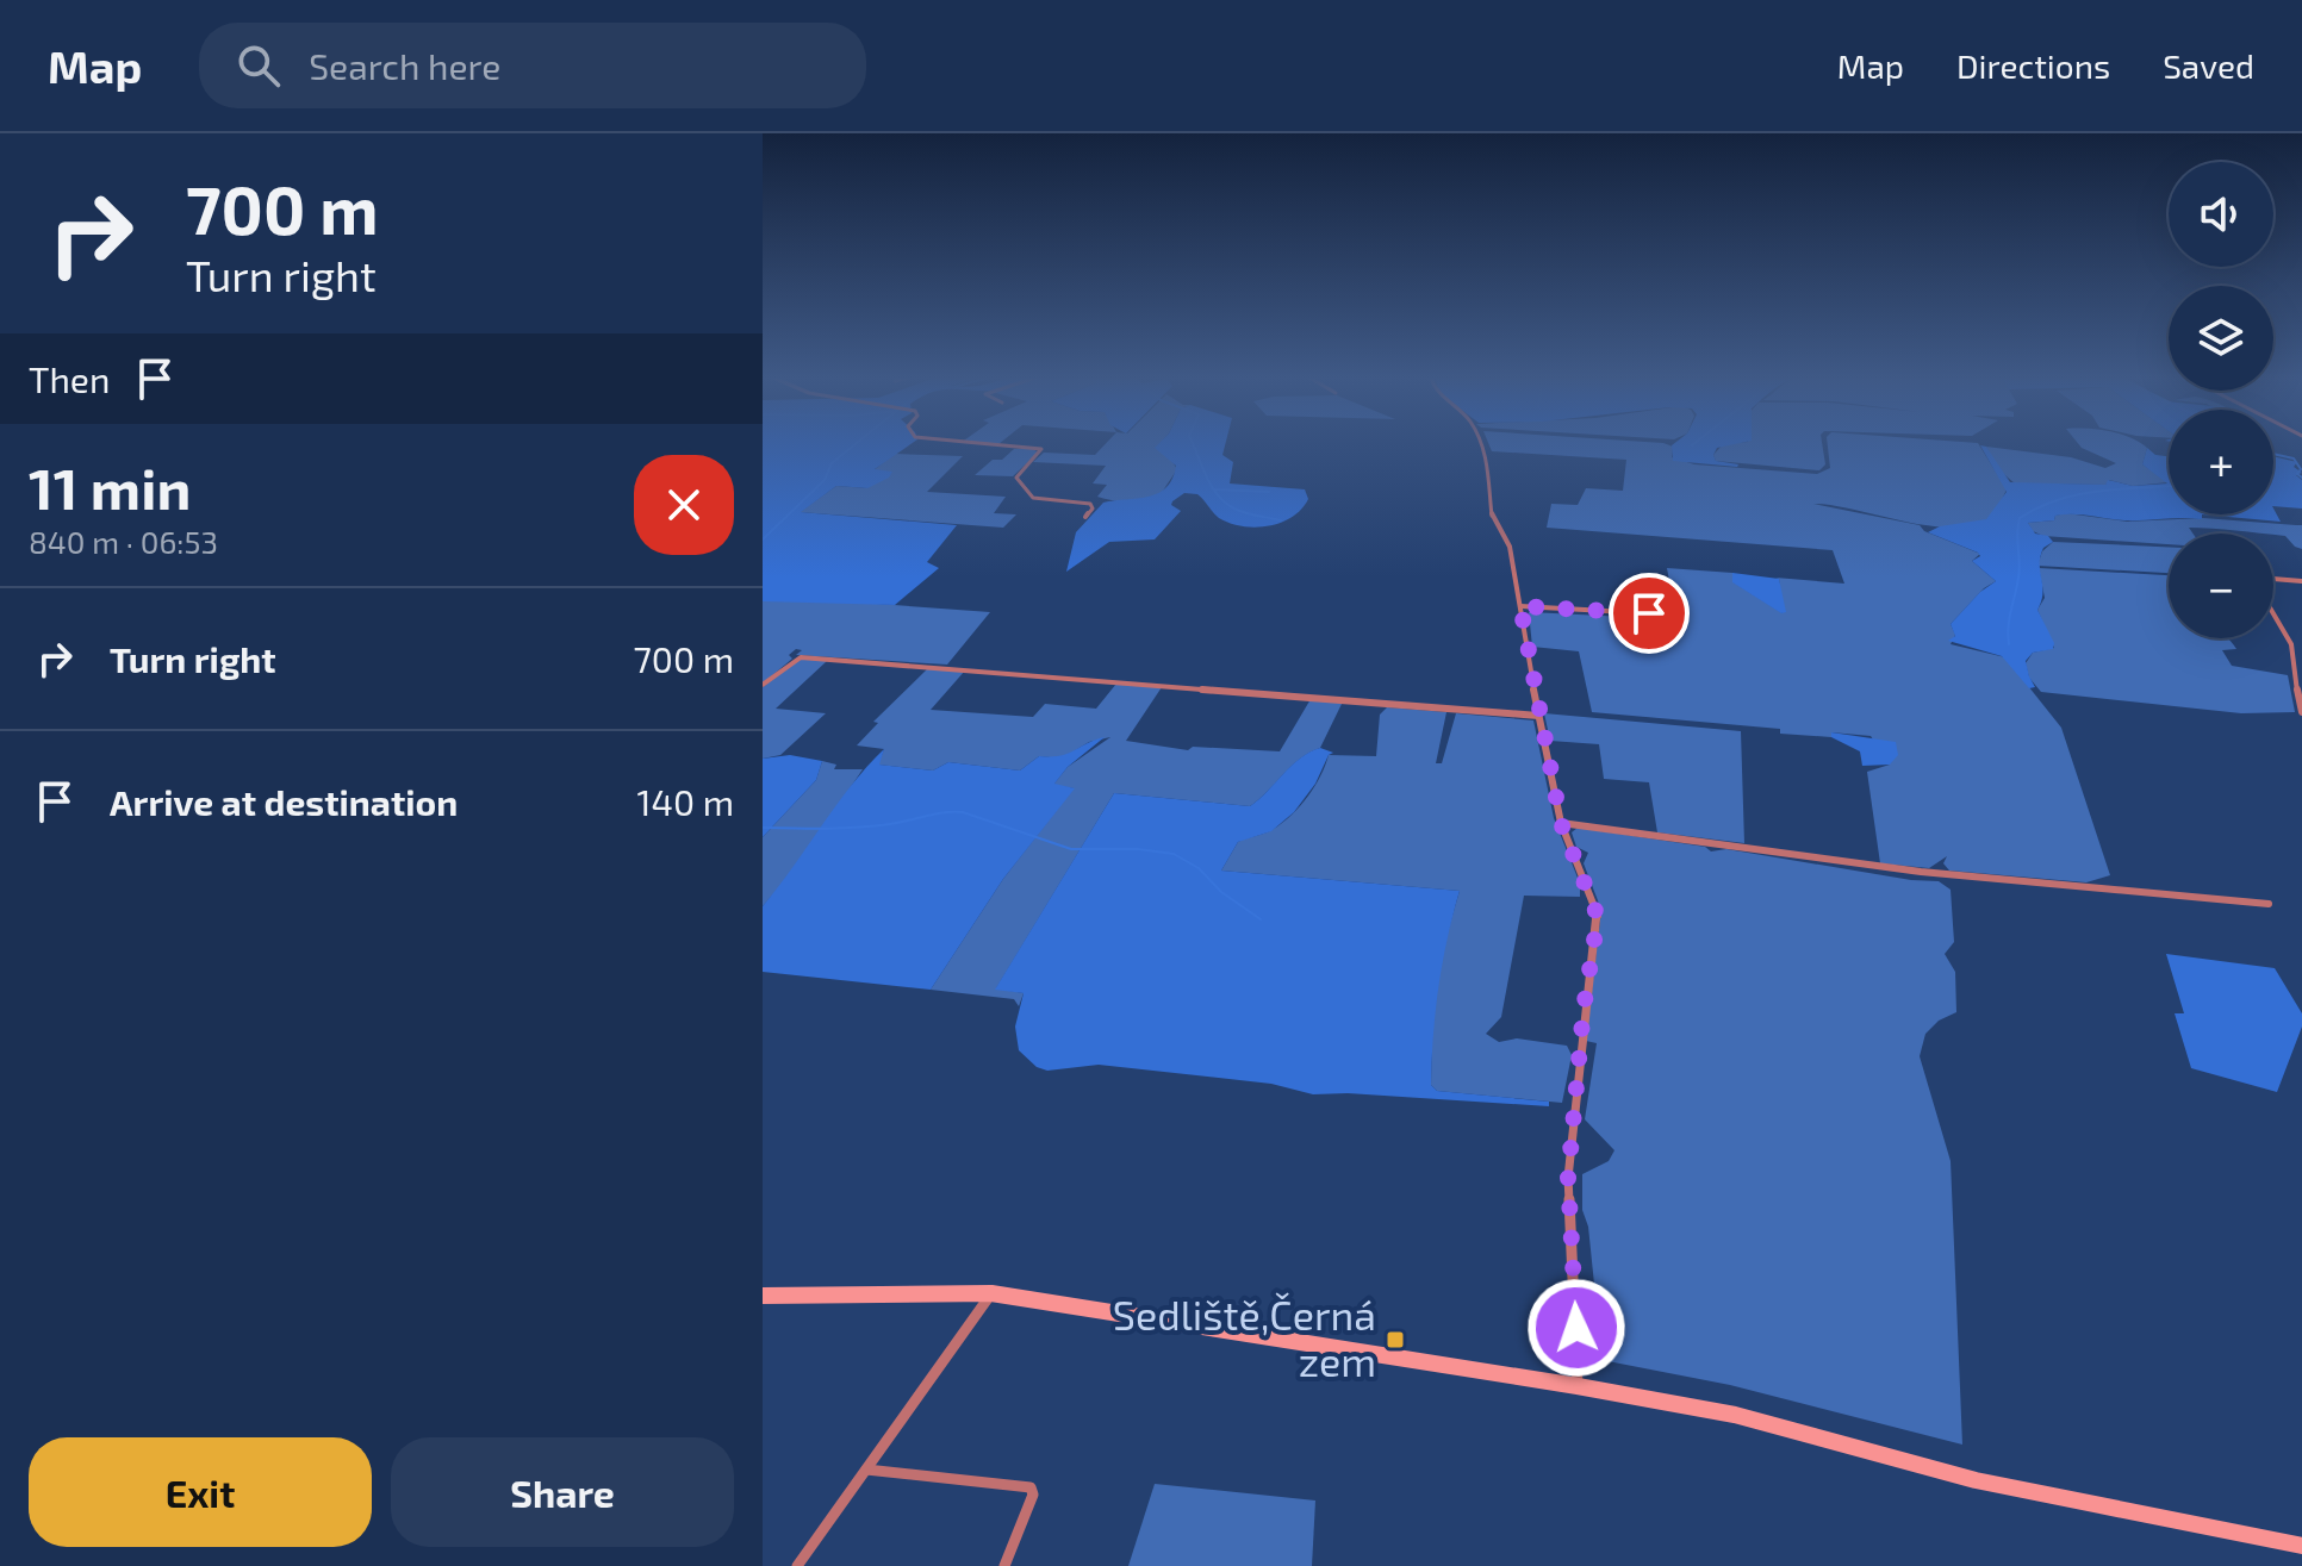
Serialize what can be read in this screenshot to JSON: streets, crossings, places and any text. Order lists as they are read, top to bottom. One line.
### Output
{"places":{"transit":["Sedliště,Černá zem"]},"page":{"header":"Map","search":"Search here","nav":["Map","Directions","Saved"],"turn":["700 m","Turn right"],"map_buttons":["+","−"],"then":"Then","heading":["11 min","840 m · 06:53"],"list":[{"name":"Turn right","value":"700 m"},{"name":"Arrive at destination","value":"140 m"}],"buttons":["Exit","Share"]}}
